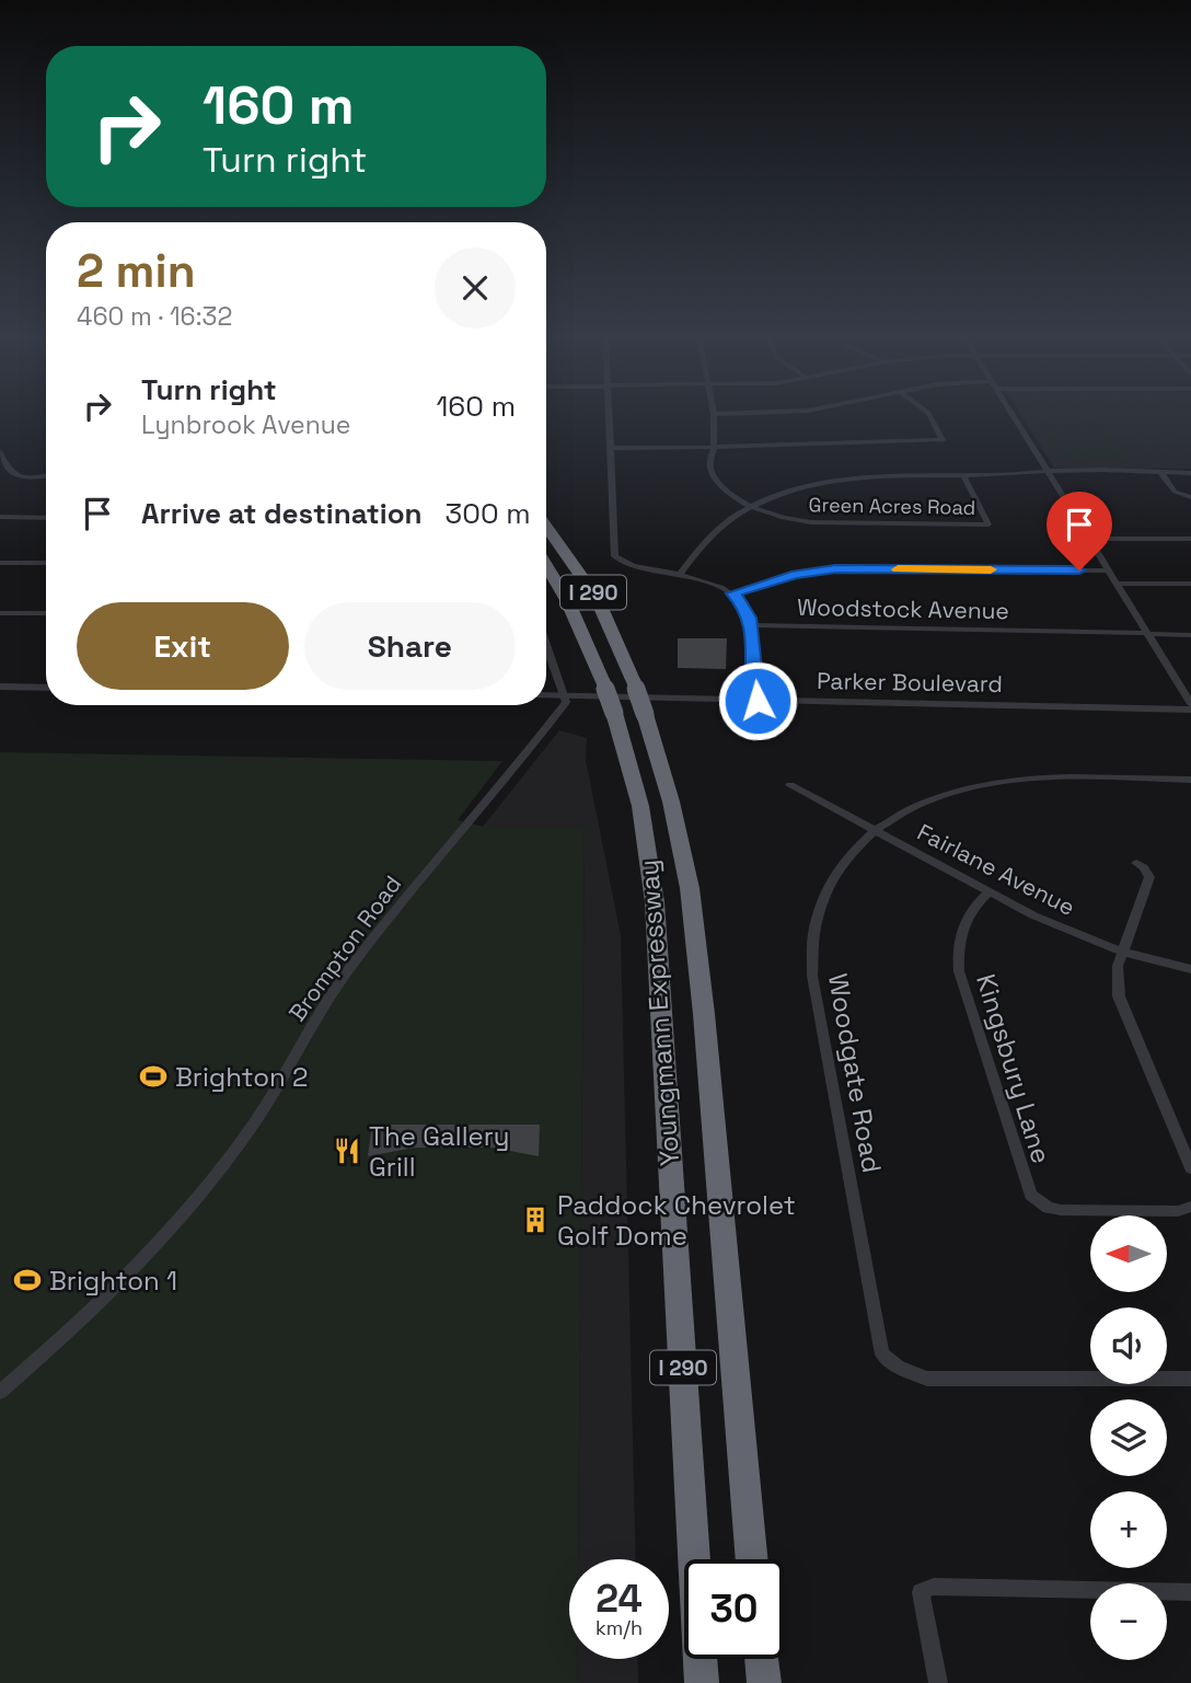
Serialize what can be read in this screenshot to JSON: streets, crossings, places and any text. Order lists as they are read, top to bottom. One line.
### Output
{"streets":{"highway":["I 290","Youngmann Expressway"],"street":["Green Acres Road","Woodstock Avenue","Parker Boulevard","Fairlane Avenue","Brompton Road","Kingsbury Lane","Woodgate Road"]},"crossings":[["Parker Boulevard","Brompton Road"],["Fairlane Avenue","Kingsbury Lane"],["Fairlane Avenue","Woodgate Road"]],"places":{"sports":["Brighton 2","Brighton 1"],"restaurant":["The Gallery Grill"],"building":["Paddock Chevrolet Golf Dome"]},"north":"left","page":{"turn":["160 m","Turn right"],"heading":["2 min","460 m · 16:32"],"list":[{"name":"Turn right","note":"Lynbrook Avenue","value":"160 m"},{"name":"Arrive at destination","value":"300 m"}],"buttons":["Exit","Share"],"map_buttons":["+","−"],"speed":"24 km/h","limit":"30"}}
